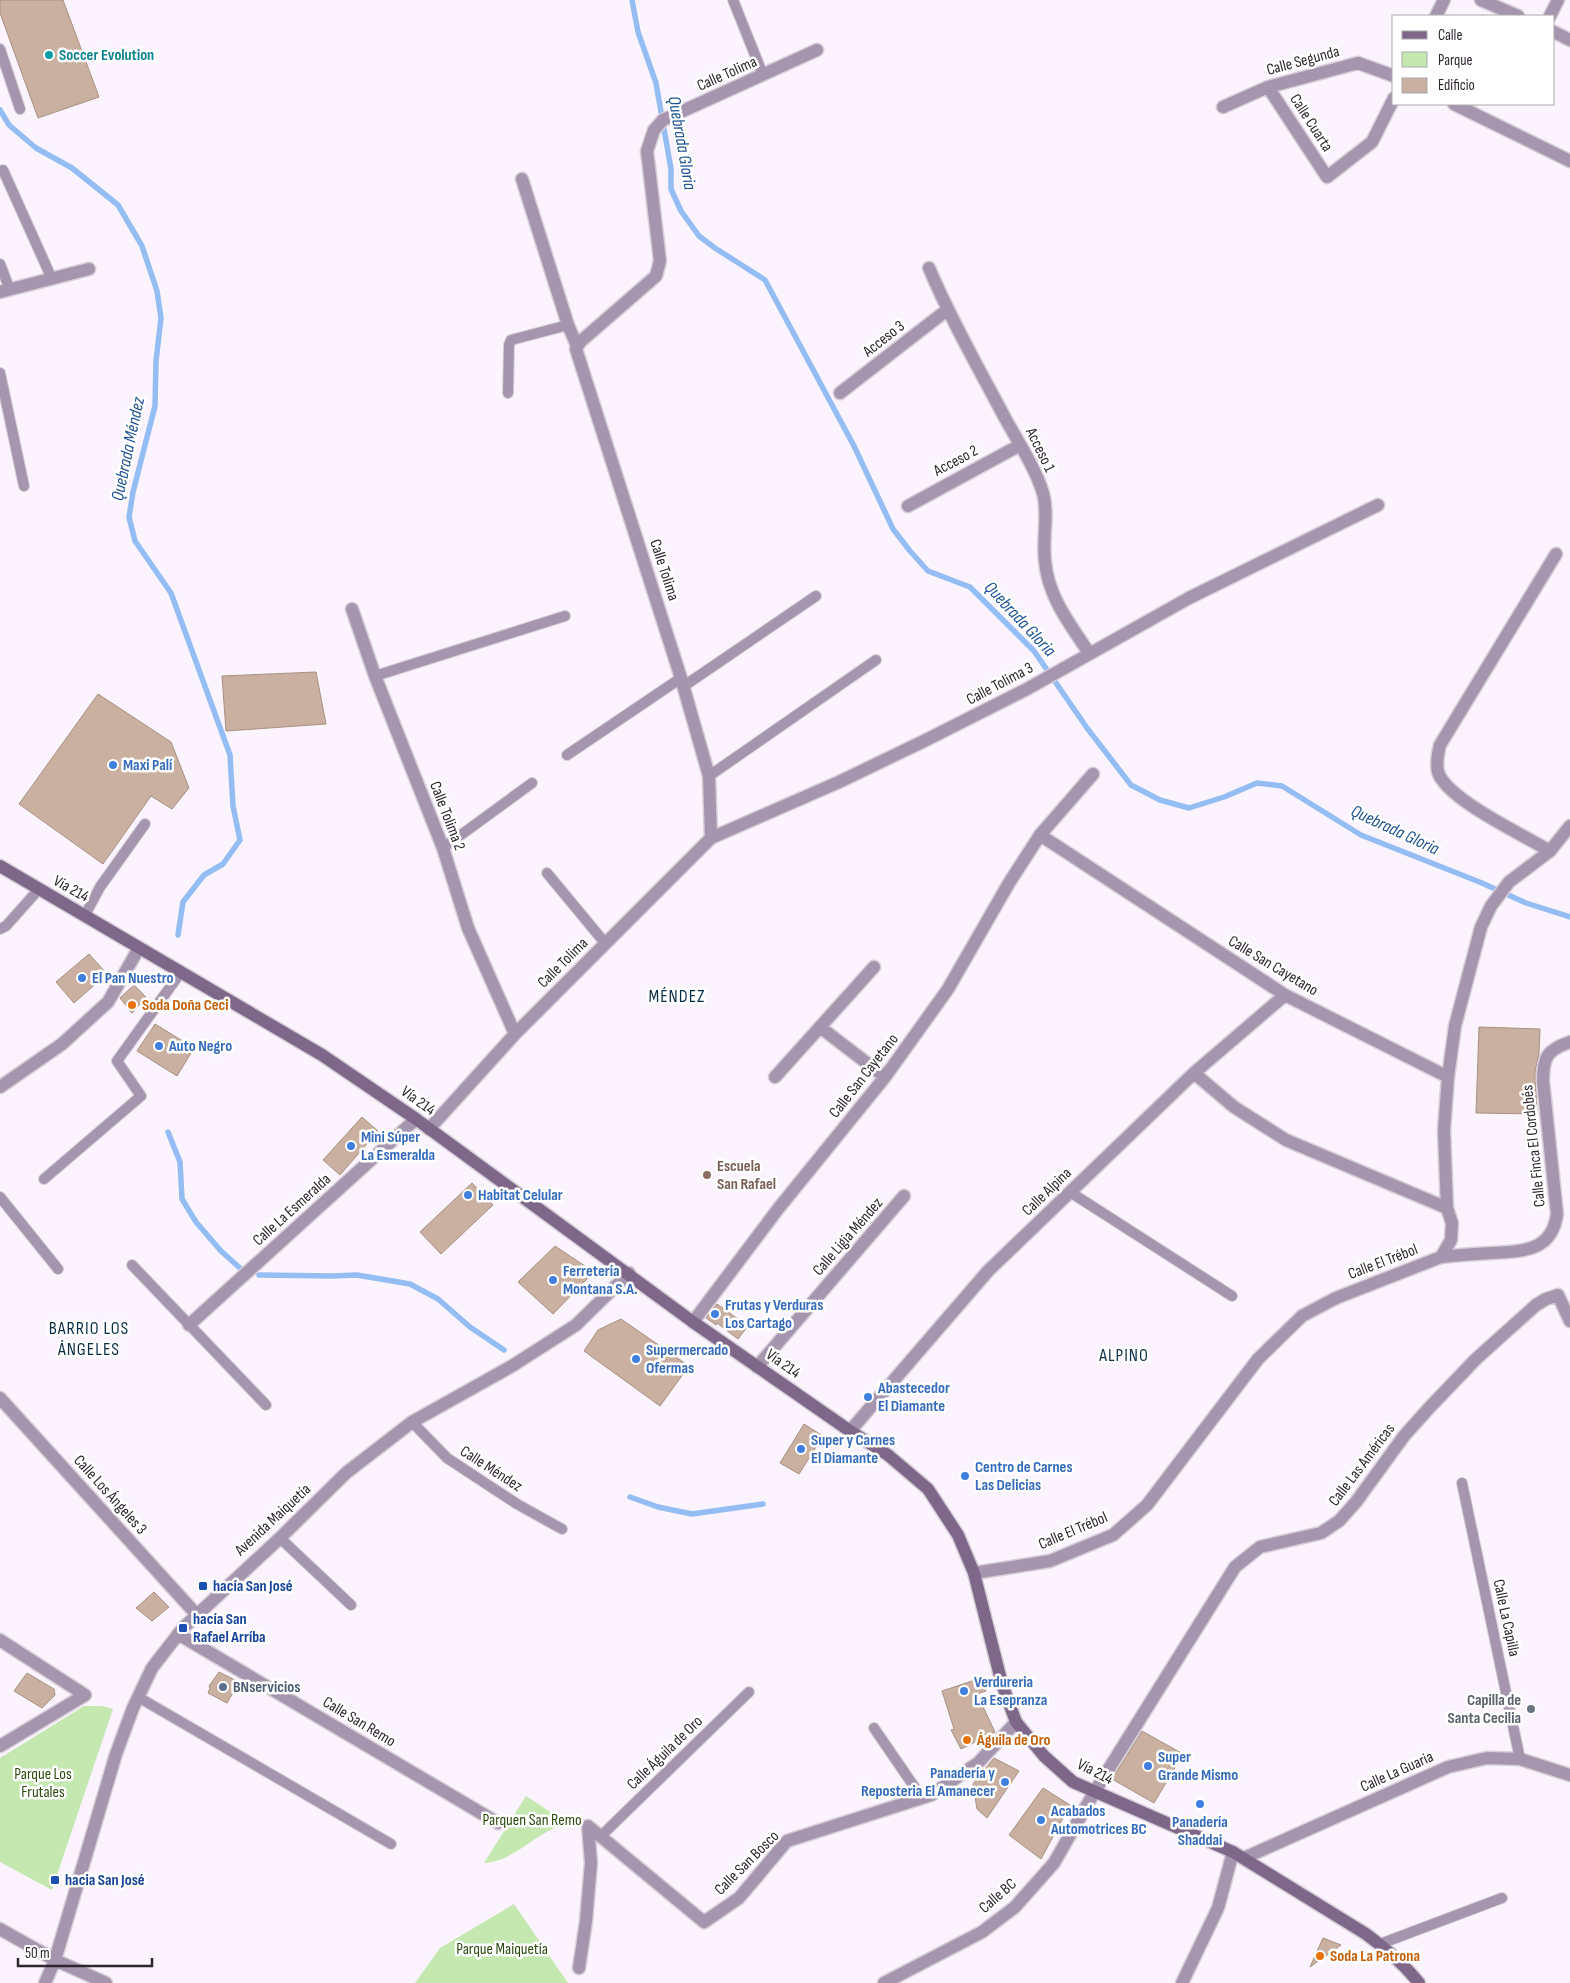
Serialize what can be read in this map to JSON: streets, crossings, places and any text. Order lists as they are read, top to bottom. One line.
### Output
{"streets":{"main road":["Vía 214"],"street":["Calle Segunda","Calle Tolima","Calle Cuarta","Acceso 3","Acceso 1","Acceso 2","Calle Tolima 3","Calle Tolima 2","Calle San Cayetano","Calle Finca El Cordobés","Calle Alpina","Calle La Esmeralda","Calle Ligia Méndez","Calle El Trébol","Calle Las Américas","Calle Los Ángeles 3","Avenida Maiquetía","Calle San Remo","Calle La Guaria","Calle San Bosco","Calle BC"],"lane":["Calle Méndez","Calle La Capilla","Calle Águila de Oro"]},"crossings":[["Calle Segunda","Calle Cuarta"],["Calle Tolima","Calle Tolima 3"],["Calle Tolima","Calle Tolima 2"],["Calle Tolima","Vía 214"],["Acceso 3","Acceso 1"],["Acceso 1","Acceso 2"],["Acceso 1","Calle Tolima 3"],["Vía 214","Calle San Cayetano"],["Vía 214","Calle Alpina"],["Vía 214","Calle La Esmeralda"],["Vía 214","Calle Ligia Méndez"],["Vía 214","Calle El Trébol"],["Vía 214","Calle Las Américas"],["Vía 214","Avenida Maiquetía"],["Vía 214","Calle La Guaria"],["Vía 214","Calle San Bosco"],["Vía 214","Calle BC"],["Calle San Cayetano","Calle Alpina"],["Calle San Cayetano","Calle El Trébol"],["Calle Finca El Cordobés","Calle El Trébol"],["Calle Las Américas","Calle BC"],["Calle Méndez","Avenida Maiquetía"],["Calle Los Ángeles 3","Avenida Maiquetía"],["Avenida Maiquetía","Calle San Remo"],["Calle La Capilla","Calle La Guaria"],["Calle Águila de Oro","Calle San Bosco"]],"districts":["MÉNDEZ","BARRIO LOS ÁNGELES","ALPINO"],"water":["Quebrada Gloria","Quebrada Méndez"],"parks":["Parque Los Frutales","Parquen San Remo","Parque Maiquetía"],"places":{"other":["Soccer Evolution","Maxi Palí","El Pan Nuestro","Soda Doña Ceci","Auto Negro","Mini Súper La Esmeralda","Escuela San Rafael","Habitat Celular","Ferretería Montana S.A.","Frutas y Verduras Los Cartago","Supermercado Ofermas","Abastecedor El Diamante","Super y Carnes El Diamante","Centro de Carnes Las Delicias","BNservicios","Verdureria La Esepranza","Capilla de Santa Cecilia","Águila de Oro","Super Grande Mismo","Panadería y Reposteria El Amanecer","Panadería Shaddai","Acabados Automotrices BC","Soda La Patrona"],"transit":["hacía San José","hacía San Rafael Arríba","hacia San José"]},"legend":["Calle","Parque","Edificio"],"scale_bar":"50 m"}
